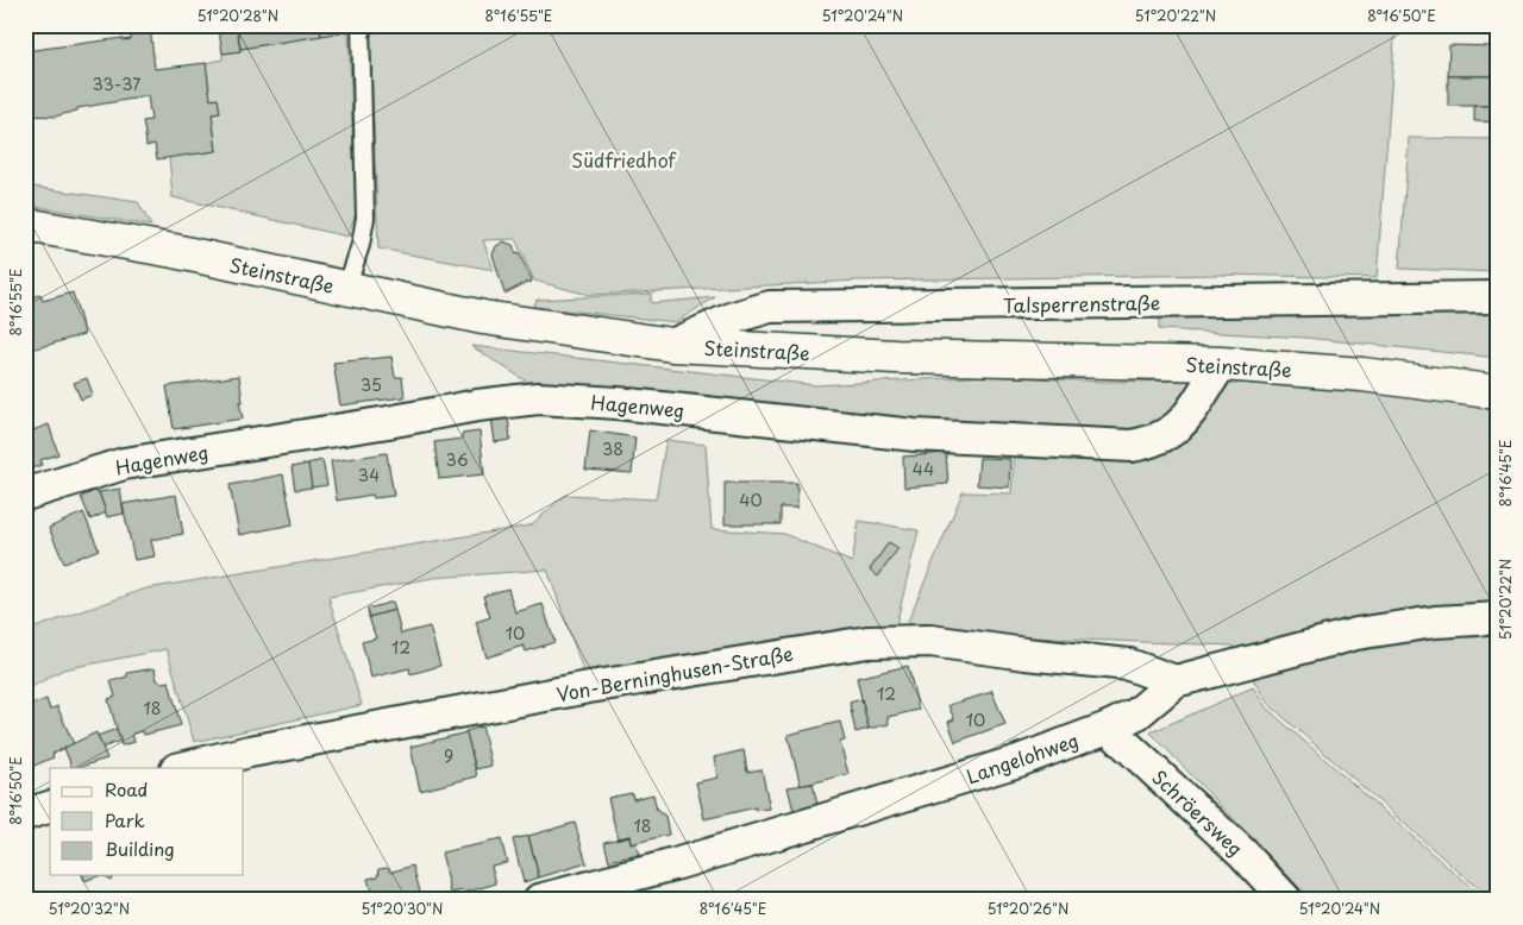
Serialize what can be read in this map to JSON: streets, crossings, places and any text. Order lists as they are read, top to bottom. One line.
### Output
{"streets":{"main road":["Steinstraße"],"street":["Talsperrenstraße","Hagenweg","Von-Berninghusen-Straße","Langelohweg","Schröersweg"]},"crossings":[["Steinstraße","Talsperrenstraße"],["Steinstraße","Hagenweg"],["Von-Berninghusen-Straße","Langelohweg"],["Langelohweg","Schröersweg"]],"parks":["Südfriedhof"],"house_numbers":["33-37","35","38","36","44","34","40","10","12","12","18","10","9","18"],"legend":["Road","Park","Building"],"coordinates":["51°20'28\"N","8°16'55\"E","51°20'24\"N","51°20'22\"N","8°16'50\"E","8°16'45\"E","51°20'32\"N","51°20'30\"N","51°20'26\"N"]}
